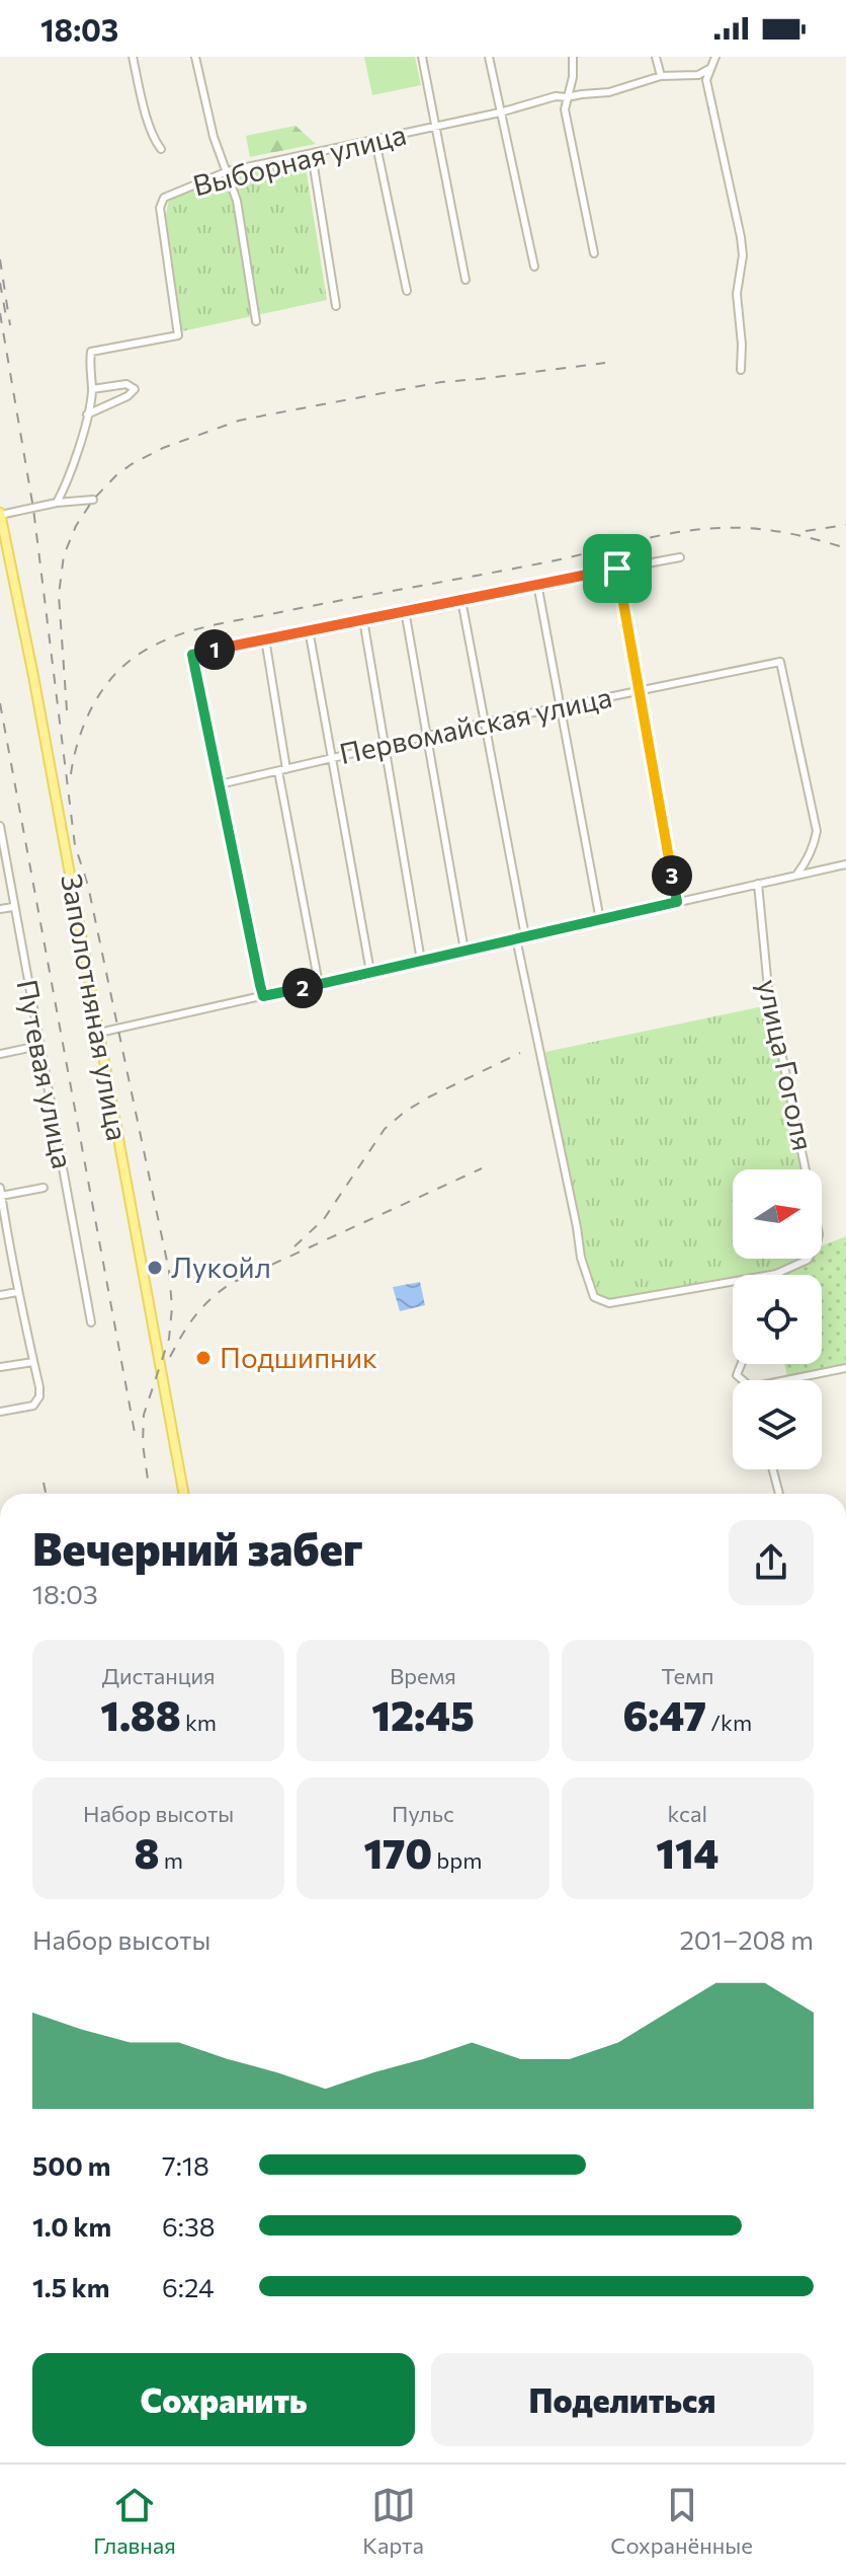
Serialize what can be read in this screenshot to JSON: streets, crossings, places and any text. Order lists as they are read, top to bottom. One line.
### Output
{"streets":{"main road":["Заполотняная улица"],"street":["Выборная улица","Первомайская улица","улица Гоголя","Путевая улица"]},"places":["Лукойл","Подшипник"],"north":"right","page":{"status":"18:03","pins":["1","3","2"],"heading":["Вечерний забег","18:03"],"stats":[["Дистанция","1.88 km"],["Время","12:45"],["Темп","6:47 /km"],["Набор высоты","8 m"],["Пульс","170 bpm"],["kcal","114"]],"chart":["Набор высоты","201–208 m"],"list":[{"name":"500 m","note":"7:18"},{"name":"1.0 km","note":"6:38"},{"name":"1.5 km","note":"6:24"}],"buttons":["Сохранить","Поделиться"],"tabs":["Главная","Карта","Сохранённые"]}}
